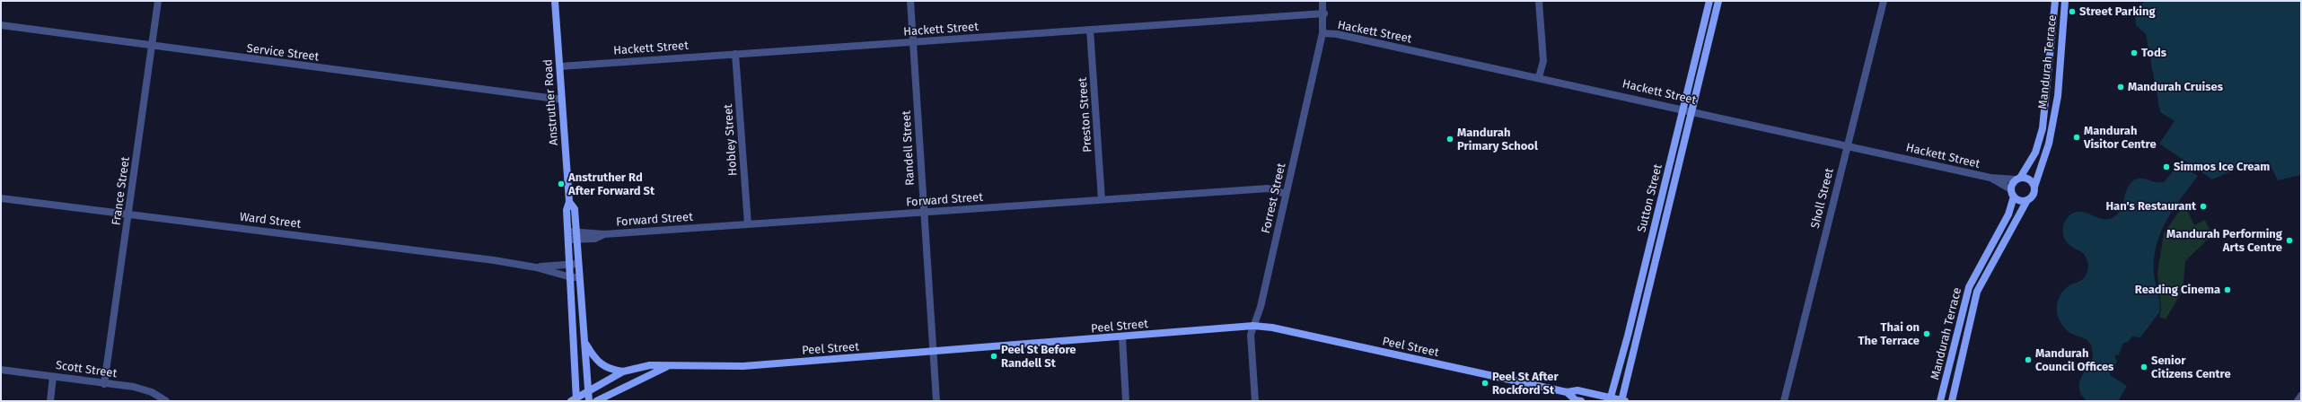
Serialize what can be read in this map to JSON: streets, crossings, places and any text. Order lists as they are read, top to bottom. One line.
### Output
{"streets":{"main road":["Mandurah Terrace","Anstruther Road","Sutton Street","Peel Street"],"street":["Hackett Street","Service Street","Preston Street","Hobley Street","Randell Street","France Street","Forrest Street","Sholl Street","Forward Street","Ward Street","Scott Street"]},"crossings":[["Hackett Street","Mandurah Terrace"],["Hackett Street","Anstruther Road"],["Hackett Street","Preston Street"],["Hackett Street","Hobley Street"],["Hackett Street","Randell Street"],["Hackett Street","Forrest Street"],["Hackett Street","Sutton Street"],["Hackett Street","Sholl Street"],["Service Street","Anstruther Road"],["Service Street","France Street"],["Anstruther Road","Forward Street"],["Anstruther Road","Ward Street"],["Anstruther Road","Peel Street"],["Preston Street","Forward Street"],["Hobley Street","Forward Street"],["Randell Street","Forward Street"],["Randell Street","Peel Street"],["France Street","Ward Street"],["France Street","Scott Street"],["Forrest Street","Forward Street"],["Forrest Street","Peel Street"],["Sutton Street","Peel Street"]],"places":["Street Parking","Tods","Mandurah Cruises","Mandurah Visitor Centre","Mandurah Primary School","Simmos Ice Cream","Anstruther Rd After Forward St","Han's Restaurant","Mandurah Performing Arts Centre","Reading Cinema","Thai on The Terrace","Peel St Before Randell St","Mandurah Council Offices","Senior Citizens Centre","Peel St After Rockford St"]}
